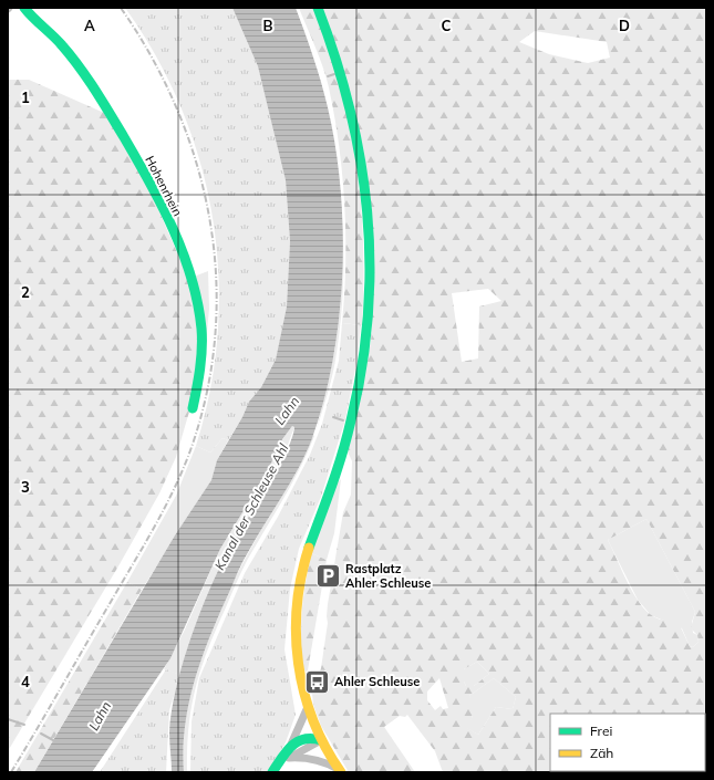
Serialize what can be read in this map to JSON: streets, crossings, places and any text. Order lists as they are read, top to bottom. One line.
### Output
{"streets":{"main road":["Hohenrhein"]},"water":["Lahn","Kanal der Schleuse Ahl"],"places":{"parking":["Rastplatz Ahler Schleuse"],"bus stop":["Ahler Schleuse"]},"legend":["Frei","Zäh"],"grid":{"columns":["A","B","C","D"],"rows":["1","2","3","4"]}}
